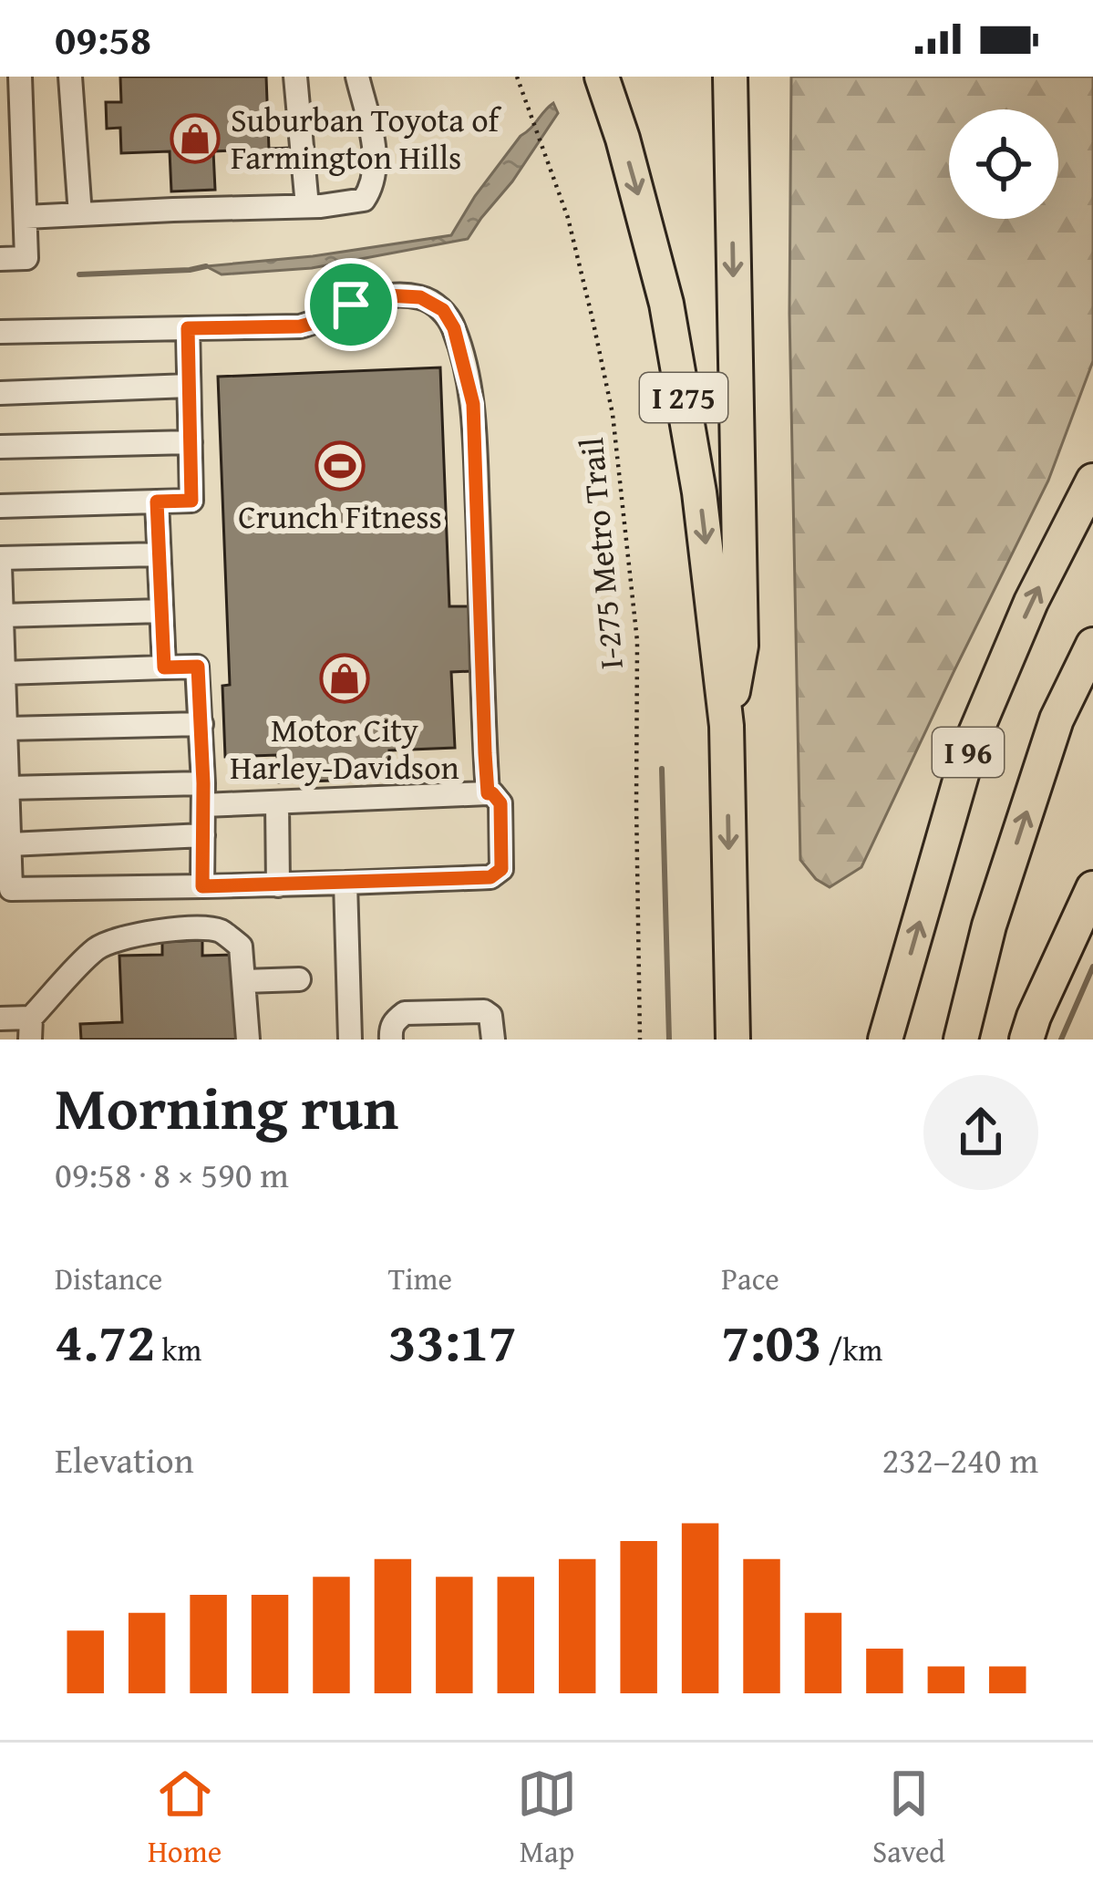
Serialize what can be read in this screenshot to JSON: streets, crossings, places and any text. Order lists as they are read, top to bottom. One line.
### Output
{"streets":{"highway":["I 275","I 96"],"path":["I-275 Metro Trail"]},"places":{"shop":["Suburban Toyota of Farmington Hills","Motor City Harley-Davidson"],"sports":["Crunch Fitness"]},"page":{"status":"09:58","heading":["Morning run","09:58 · 8 × 590 m"],"stats":[["Distance","4.72 km"],["Time","33:17"],["Pace","7:03 /km"]],"chart":["Elevation","232–240 m"],"tabs":["Home","Map","Saved"]}}
